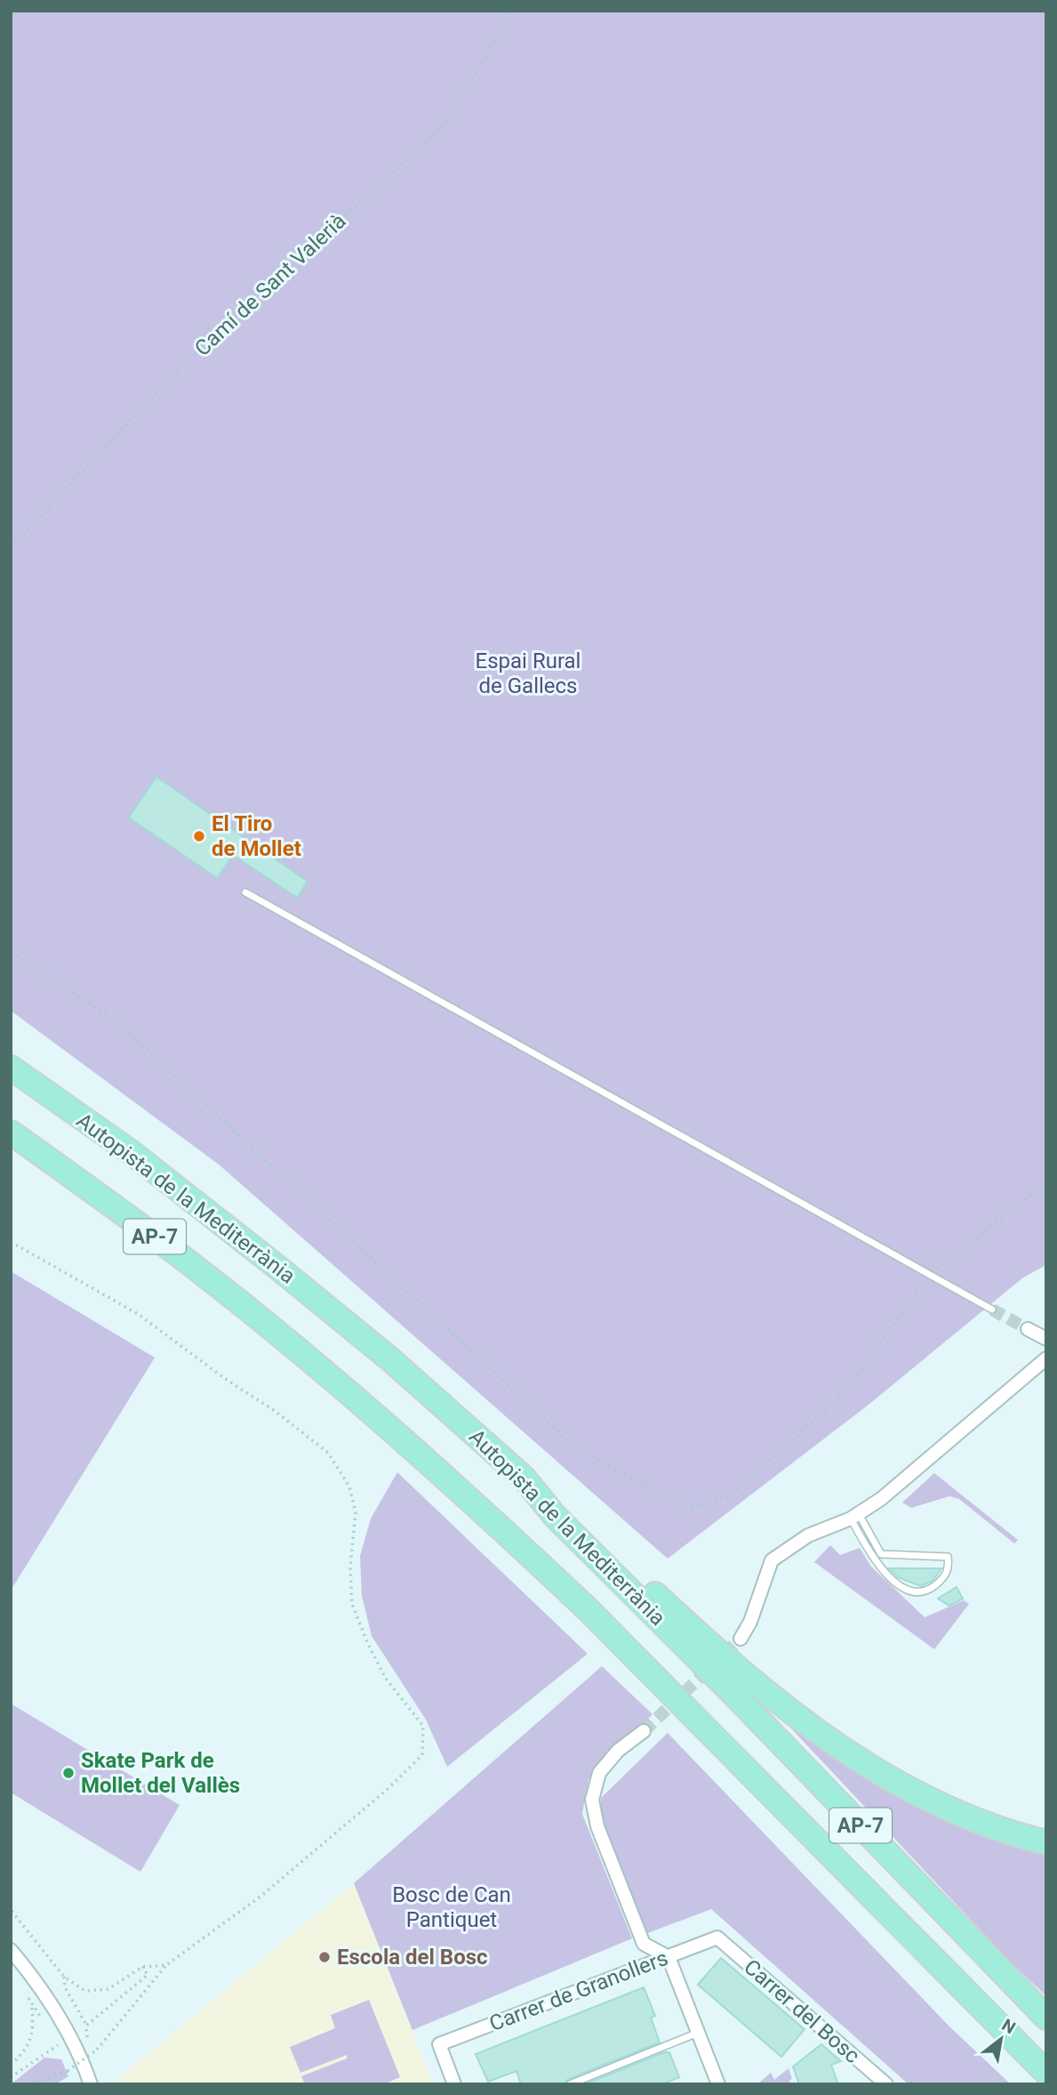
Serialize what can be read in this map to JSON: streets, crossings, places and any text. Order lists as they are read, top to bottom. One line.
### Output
{"streets":{"highway":["Autopista de la Mediterrània","AP-7"],"street":["Carrer de Granollers","Carrer del Bosc"],"path":["Camí de Sant Valerià"]},"crossings":[["Carrer de Granollers","Carrer del Bosc"]],"parks":["Espai Rural de Gallecs","Bosc de Can Pantiquet"],"places":["El Tiro de Mollet","Skate Park de Mollet del Vallès","Escola del Bosc"],"north":"top right"}
